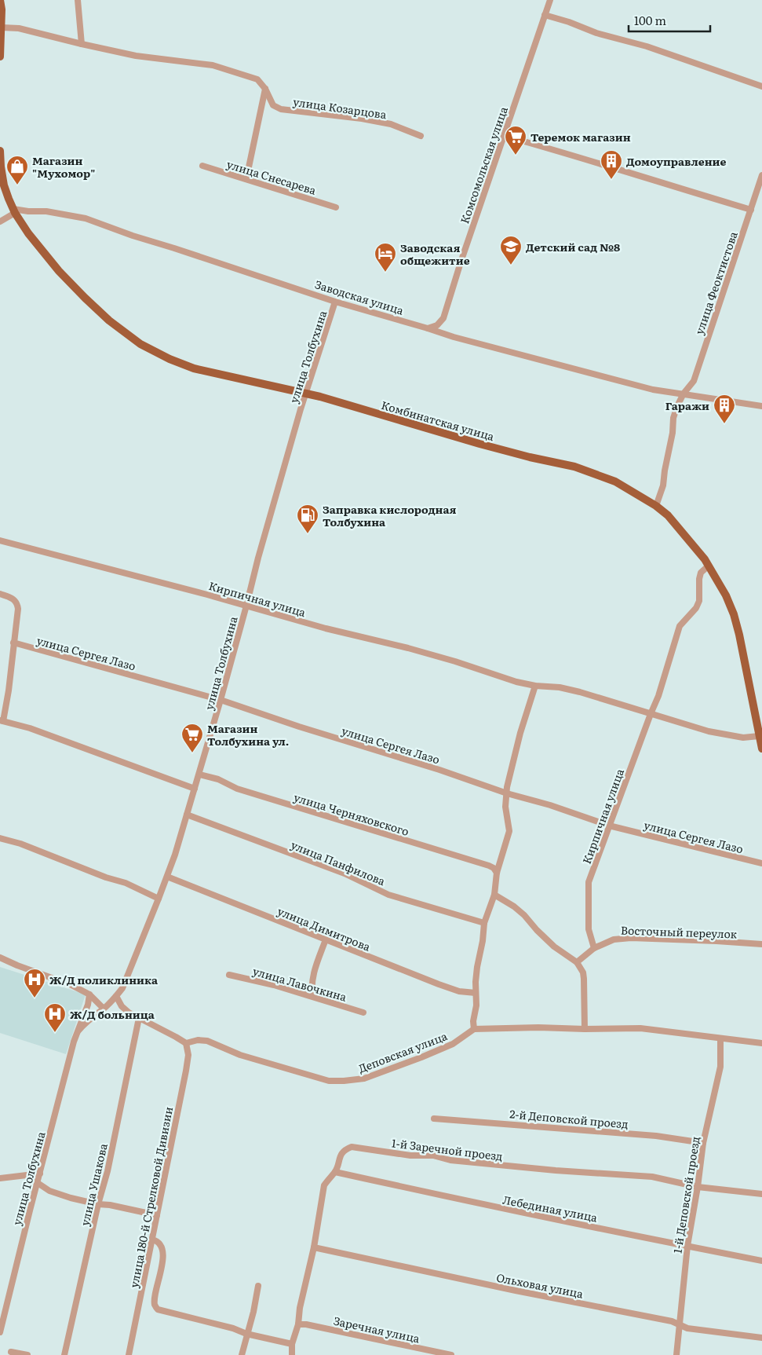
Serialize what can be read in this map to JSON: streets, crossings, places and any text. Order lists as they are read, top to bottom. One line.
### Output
{"streets":{"main road":["Комбинатская улица"],"street":["улица Козарцова","Комсомольская улица","улица Снесарева","улица Феоктистова","Заводская улица","улица Толбухина","Кирпичная улица","улица Сергея Лазо","улица Черняховского","улица Панфилова","улица Димитрова","Восточный переулок","улица Лавочкина","Деповская улица","2-й Деповской проезд","1-й Заречной проезд","улица Ушакова","1-й Деповской проезд","улица 180-й Стрелковой Дивизии","Лебединая улица","Ольховая улица","Заречная улица"]},"crossings":[["Комсомольская улица","Заводская улица"],["улица Феоктистова","Заводская улица"],["улица Феоктистова","Комбинатская улица"],["Заводская улица","улица Толбухина"],["Заводская улица","Комбинатская улица"],["улица Толбухина","Комбинатская улица"],["улица Толбухина","Кирпичная улица"],["улица Толбухина","улица Сергея Лазо"],["улица Толбухина","улица Черняховского"],["улица Толбухина","улица Панфилова"],["улица Толбухина","улица Димитрова"],["Комбинатская улица","Кирпичная улица"],["Кирпичная улица","улица Сергея Лазо"],["Кирпичная улица","Восточный переулок"],["Деповская улица","улица 180-й Стрелковой Дивизии"],["2-й Деповской проезд","1-й Деповской проезд"],["1-й Заречной проезд","1-й Деповской проезд"],["1-й Заречной проезд","Лебединая улица"],["1-й Заречной проезд","Ольховая улица"],["1-й Заречной проезд","Заречная улица"],["1-й Деповской проезд","Лебединая улица"],["1-й Деповской проезд","Ольховая улица"]],"places":{"supermarket":["Теремок магазин","Магазин Толбухина ул."],"building":["Домоуправление","Гаражи"],"shop":["Магазин \"Мухомор\""],"school or university":["Детский сад №8"],"hotel":["Заводская общежитие"],"fuel station":["Заправка кислородная Толбухина"],"hospital":["Ж/Д поликлиника","Ж/Д больница"]},"scale_bar":"100 m"}
